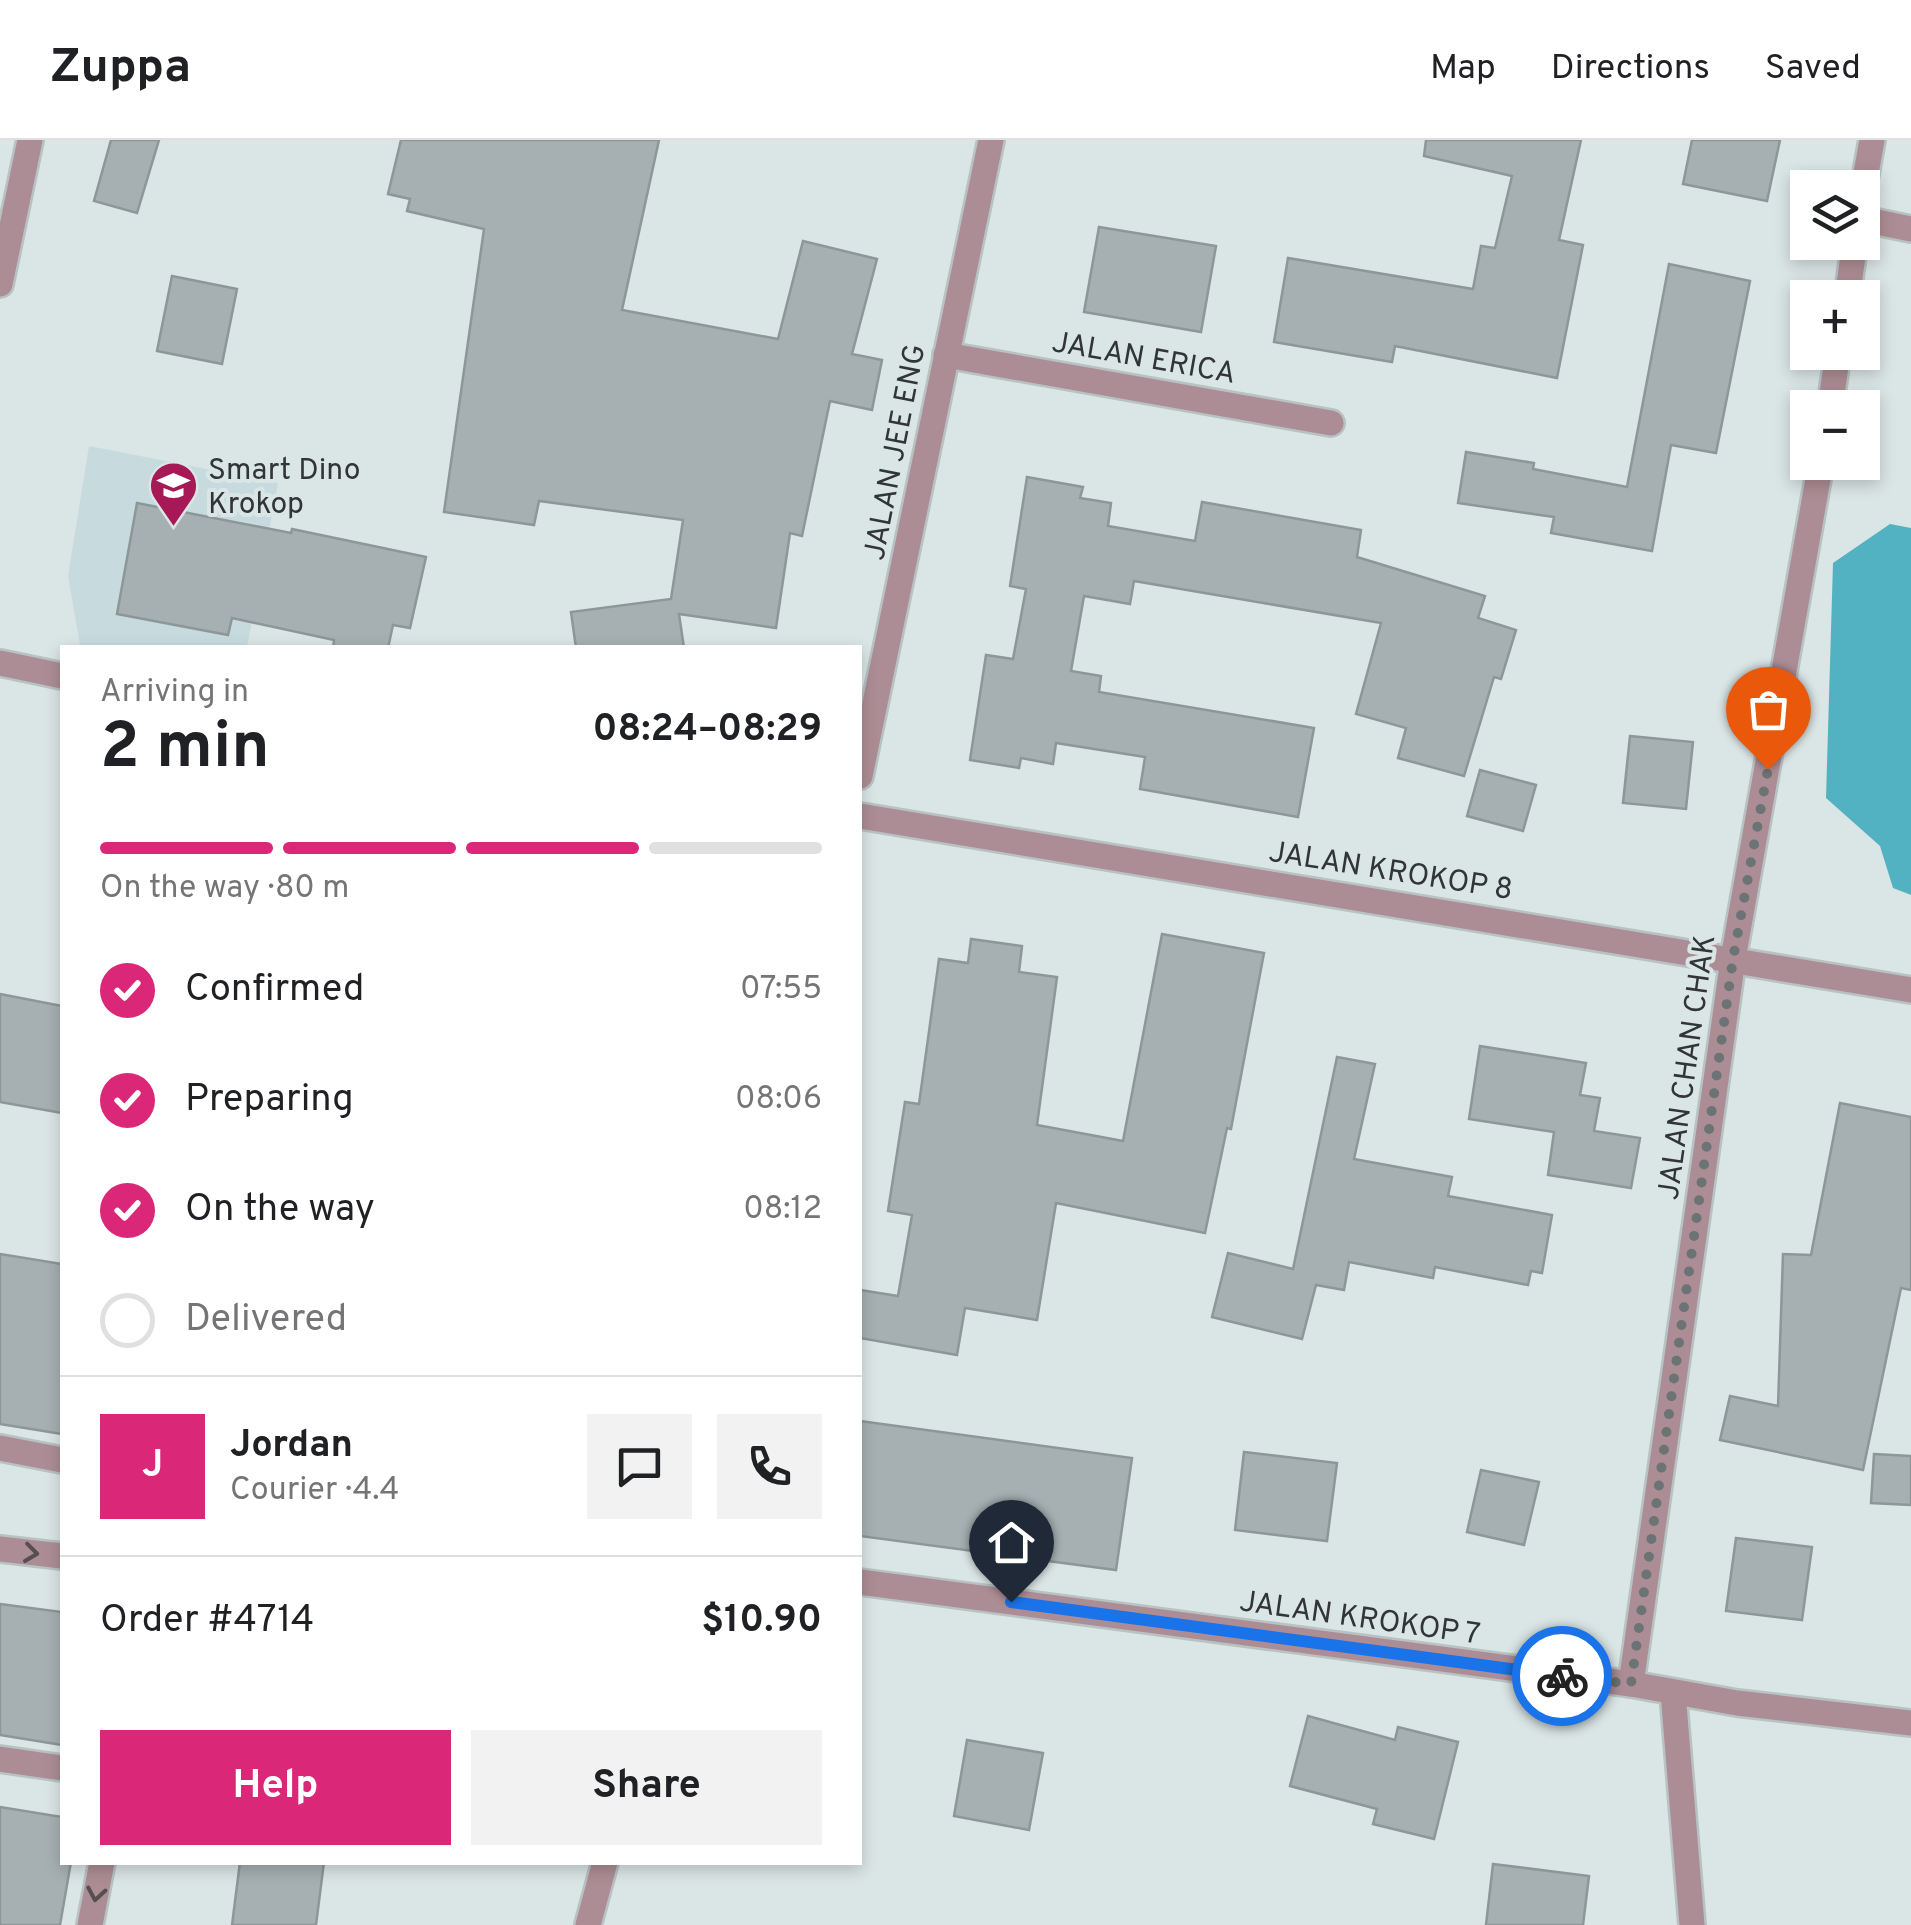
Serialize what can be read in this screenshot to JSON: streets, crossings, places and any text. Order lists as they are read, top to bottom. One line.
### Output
{"streets":{"street":["JALAN ERICA","JALAN JEE ENG","JALAN KROKOP 8","JALAN CHAN CHAK","JALAN KROKOP 7"]},"crossings":[["JALAN ERICA","JALAN JEE ENG"],["JALAN KROKOP 8","JALAN CHAN CHAK"],["JALAN CHAN CHAK","JALAN KROKOP 7"]],"places":{"school or university":["Smart Dino Krokop"]},"page":{"header":"Zuppa","nav":["Map","Directions","Saved"],"map_buttons":["+","−"],"heading":["2 min","Arriving in","08:24–08:29"],"panel":["Jordan","Courier · 4.4","Order #4714","$10.90"],"bar":"On the way · 80 m","list":[["Confirmed","07:55"],["Preparing","08:06"],["On the way","08:12"],"Delivered"],"round":"J","buttons":["Help","Share"]}}
